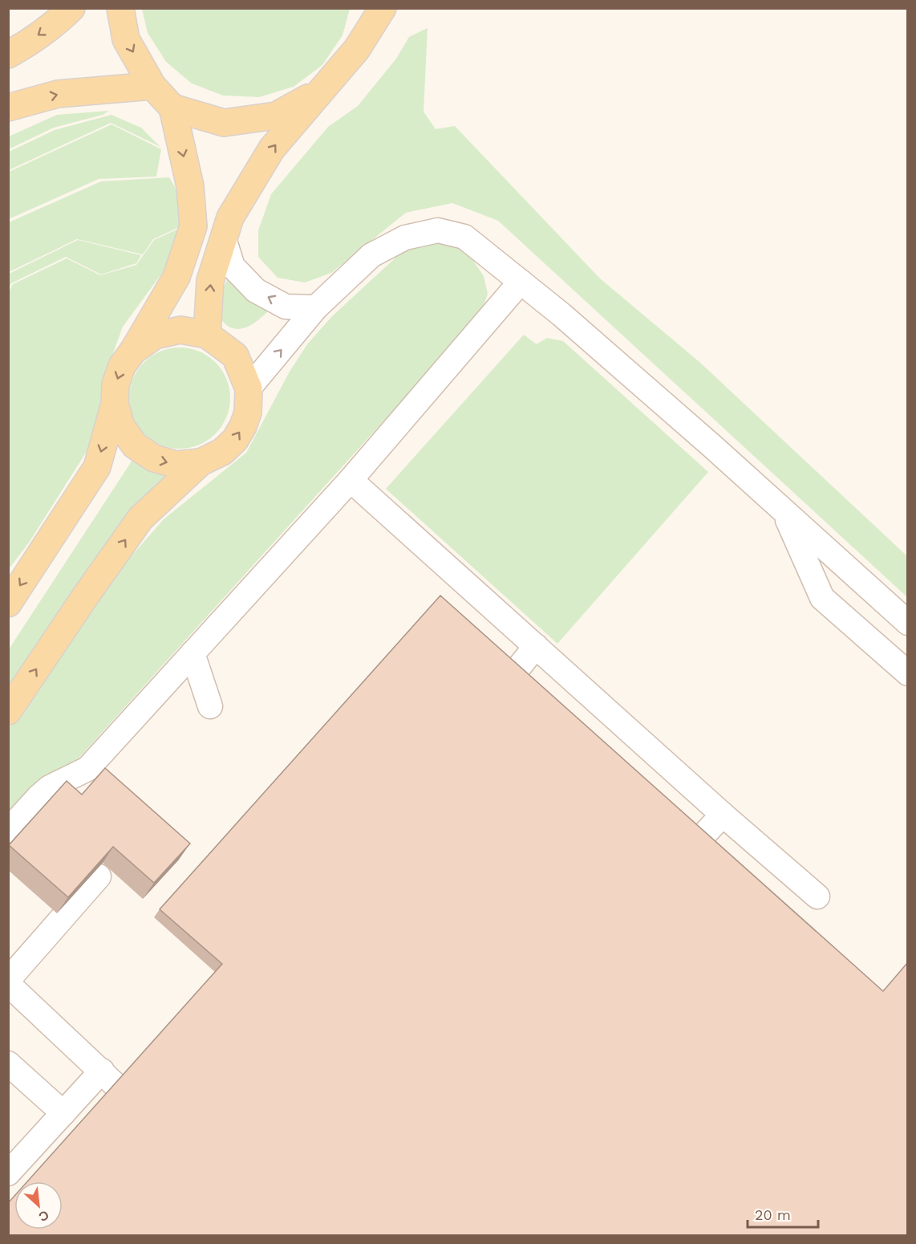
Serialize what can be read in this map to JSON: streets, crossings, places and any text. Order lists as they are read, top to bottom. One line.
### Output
{"scale_bar":"20 m","north":"bottom right"}
